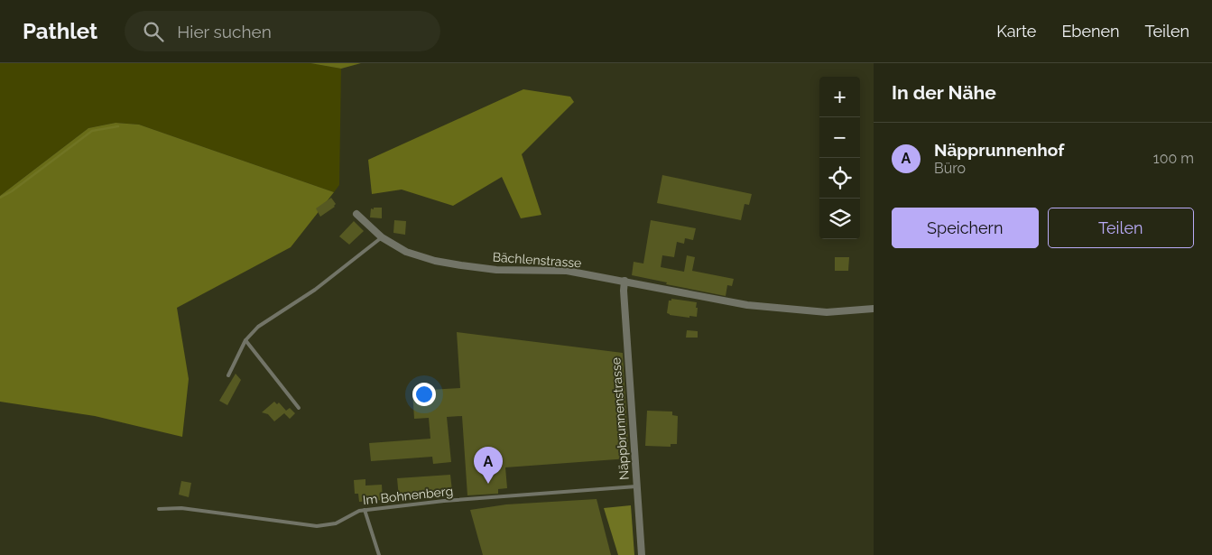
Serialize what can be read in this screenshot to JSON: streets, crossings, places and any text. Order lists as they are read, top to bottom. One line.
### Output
{"streets":{"street":["Bächlenstrasse","Näppbrunnenstrasse"],"lane":["Im Bohnenberg"]},"crossings":[["Bächlenstrasse","Näppbrunnenstrasse"],["Näppbrunnenstrasse","Im Bohnenberg"]],"page":{"header":"Pathlet","search":"Hier suchen","nav":["Karte","Ebenen","Teilen"],"heading":"In der Nähe","map_buttons":["+","−"],"list":[{"mark":"A","name":"Näpprunnenhof","note":"Büro","value":"100 m"}],"buttons":["Speichern","Teilen"],"pins":"A"}}
